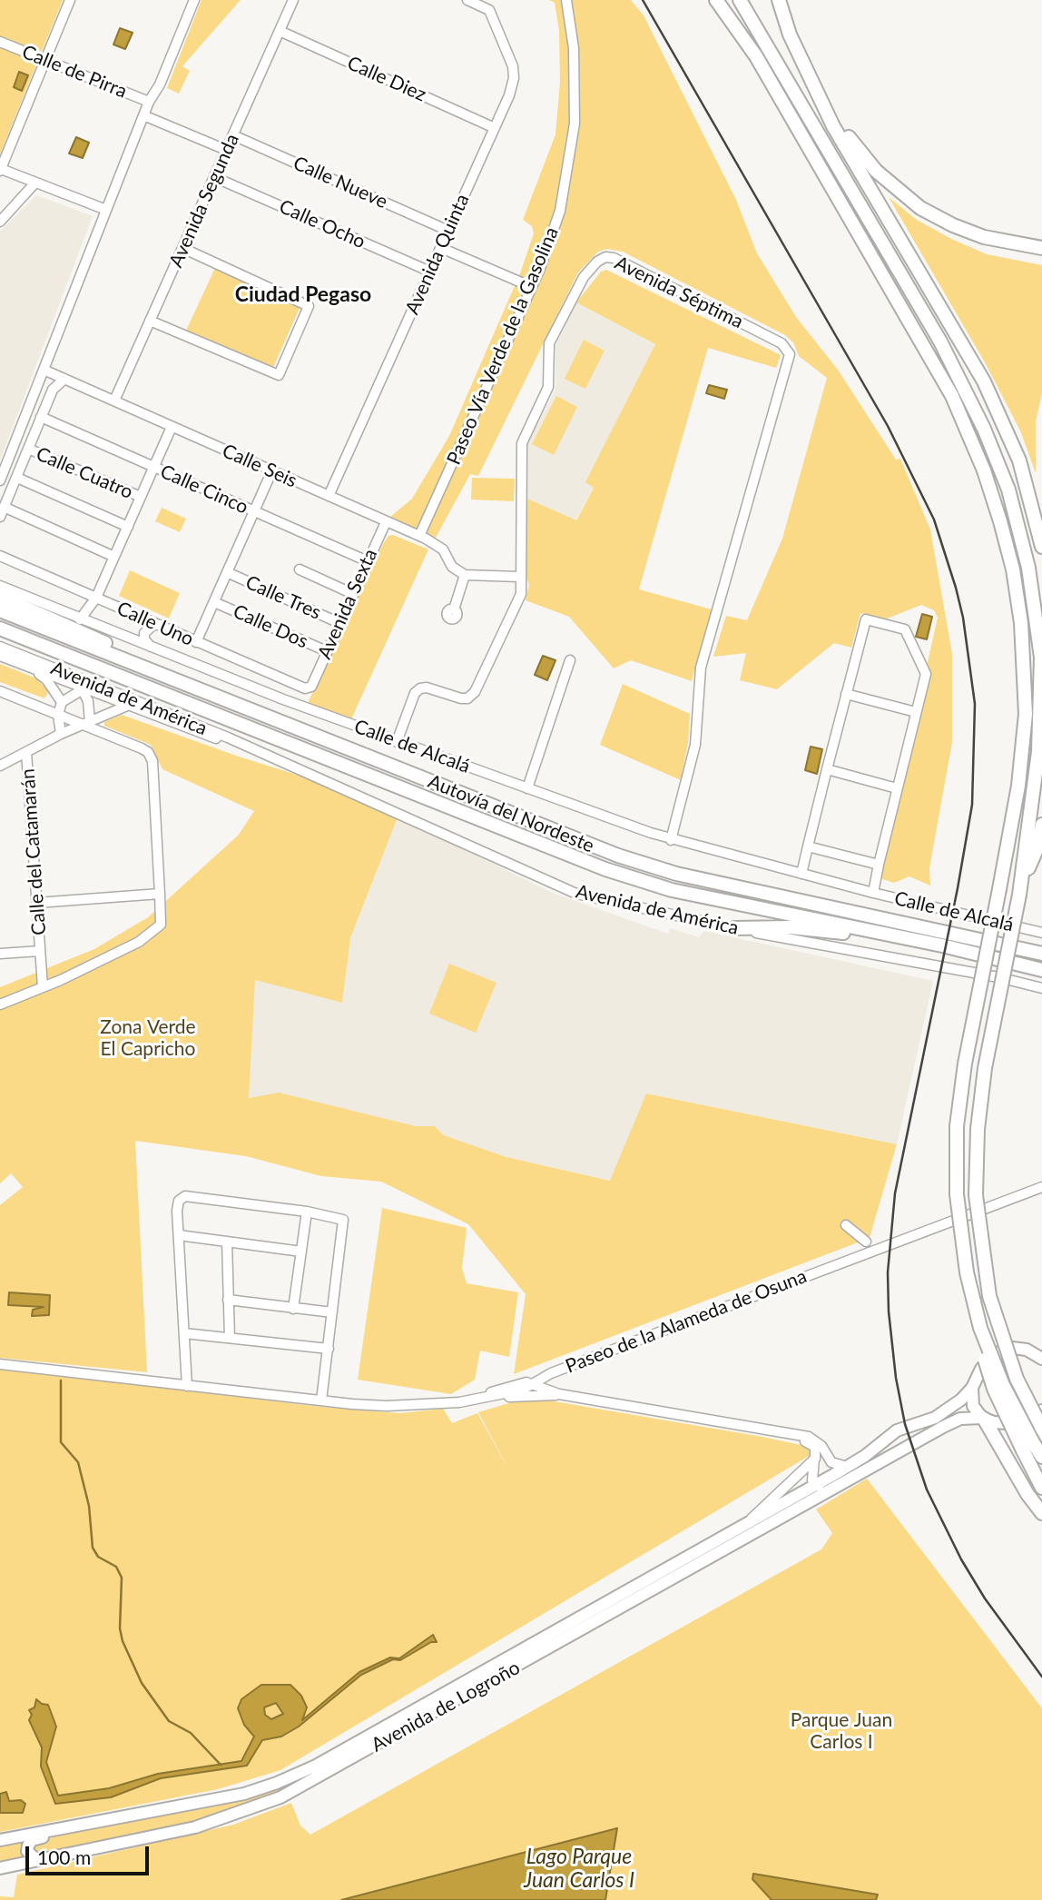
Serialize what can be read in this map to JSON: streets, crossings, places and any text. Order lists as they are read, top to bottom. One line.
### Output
{"streets":{"highway":["Autovía del Nordeste"],"main road":["Avenida de Logroño"],"street":["Calle de Pirra","Calle Diez","Calle Nueve","Avenida Segunda","Calle Ocho","Avenida Quinta","Avenida Séptima","Paseo Vía Verde de la Gasolina","Calle Seis","Calle Cuatro","Calle Cinco","Calle Tres","Avenida Sexta","Calle Uno","Calle Dos","Avenida de América","Calle de Alcalá","Calle del Catamarán","Paseo de la Alameda de Osuna"]},"crossings":[["Calle Diez","Avenida Segunda"],["Calle Diez","Avenida Quinta"],["Calle Nueve","Avenida Segunda"],["Calle Nueve","Avenida Quinta"],["Avenida Segunda","Calle Ocho"],["Avenida Segunda","Calle Seis"],["Calle Ocho","Avenida Quinta"],["Avenida Quinta","Calle Seis"],["Avenida Séptima","Calle de Alcalá"],["Paseo Vía Verde de la Gasolina","Calle Seis"],["Calle Seis","Avenida Sexta"],["Calle Cinco","Avenida Sexta"],["Calle Tres","Avenida Sexta"],["Avenida Sexta","Calle Uno"],["Avenida Sexta","Calle Dos"]],"districts":["Ciudad Pegaso"],"water":["Lago Parque Juan Carlos I"],"parks":["Zona Verde El Capricho","Parque Juan Carlos I"],"scale_bar":"100 m"}
